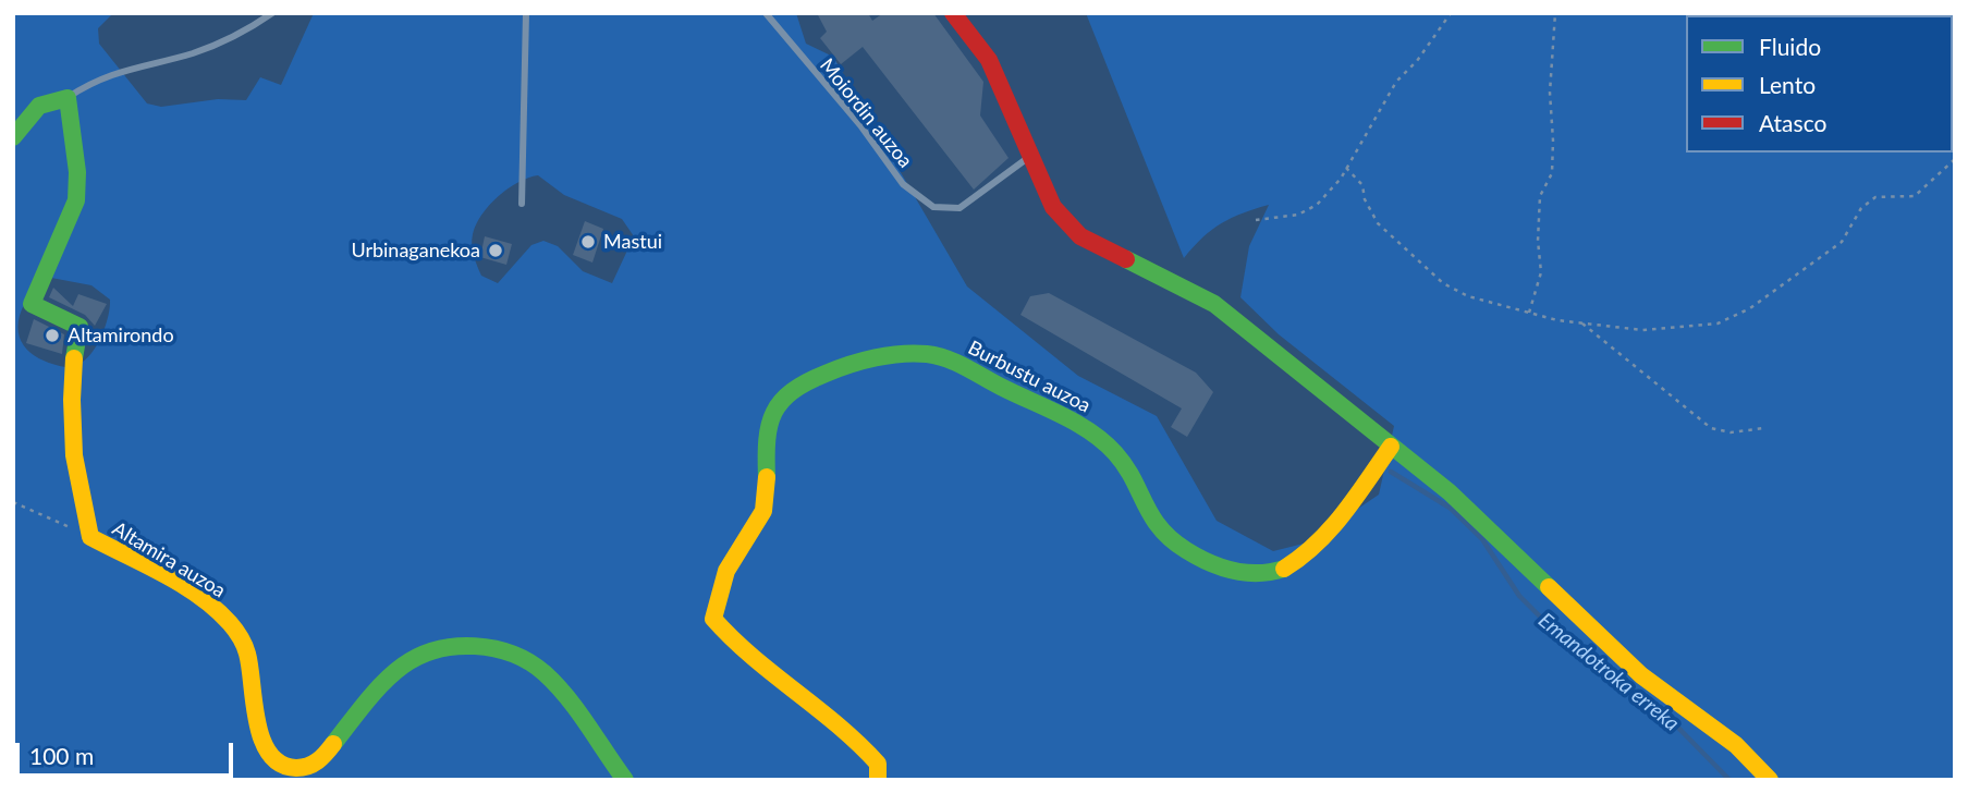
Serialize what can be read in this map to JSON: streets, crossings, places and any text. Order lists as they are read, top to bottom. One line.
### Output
{"streets":{"street":["Burbustu auzoa","Altamira auzoa"],"lane":["Moiordin auzoa"]},"water":["Emandotroka erreka"],"places":["Mastui","Urbinaganekoa","Altamirondo"],"legend":["Fluido","Lento","Atasco"],"scale_bar":"100 m"}
